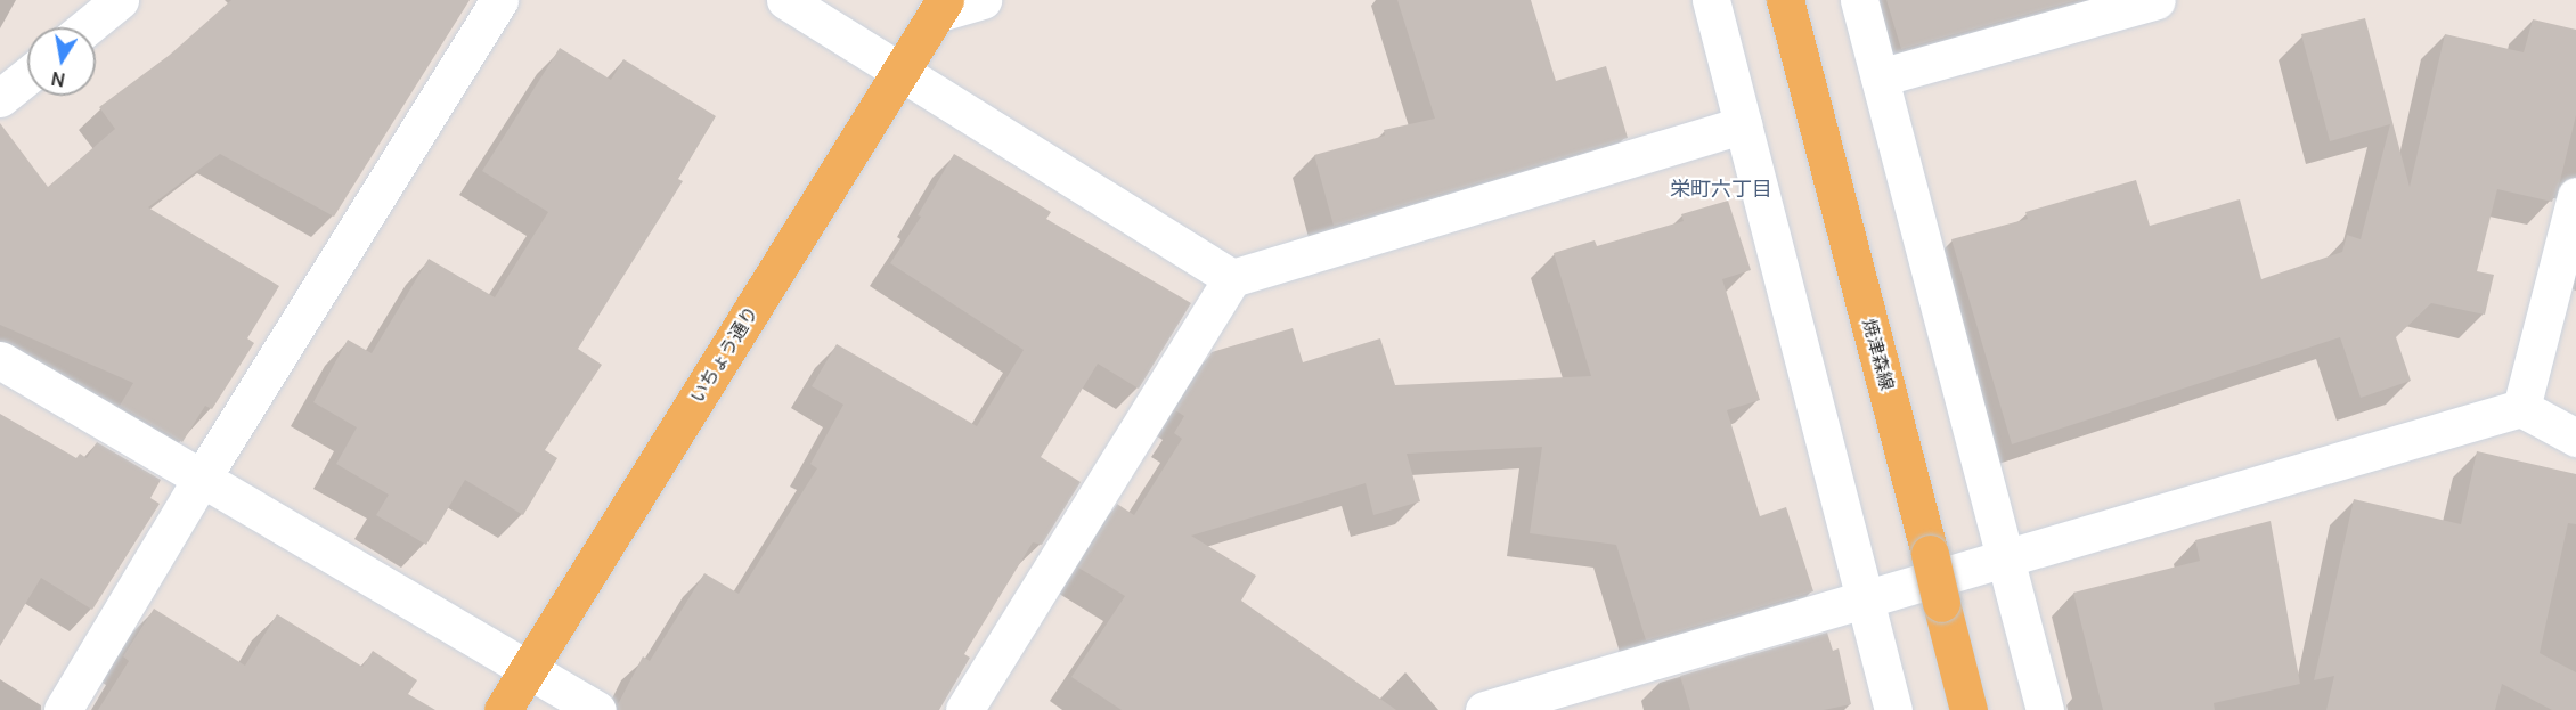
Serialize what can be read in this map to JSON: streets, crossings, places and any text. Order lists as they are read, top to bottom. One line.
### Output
{"streets":{"main road":["いちょう通り","焼津森線"]},"districts":["栄町六丁目"],"north":"bottom"}
